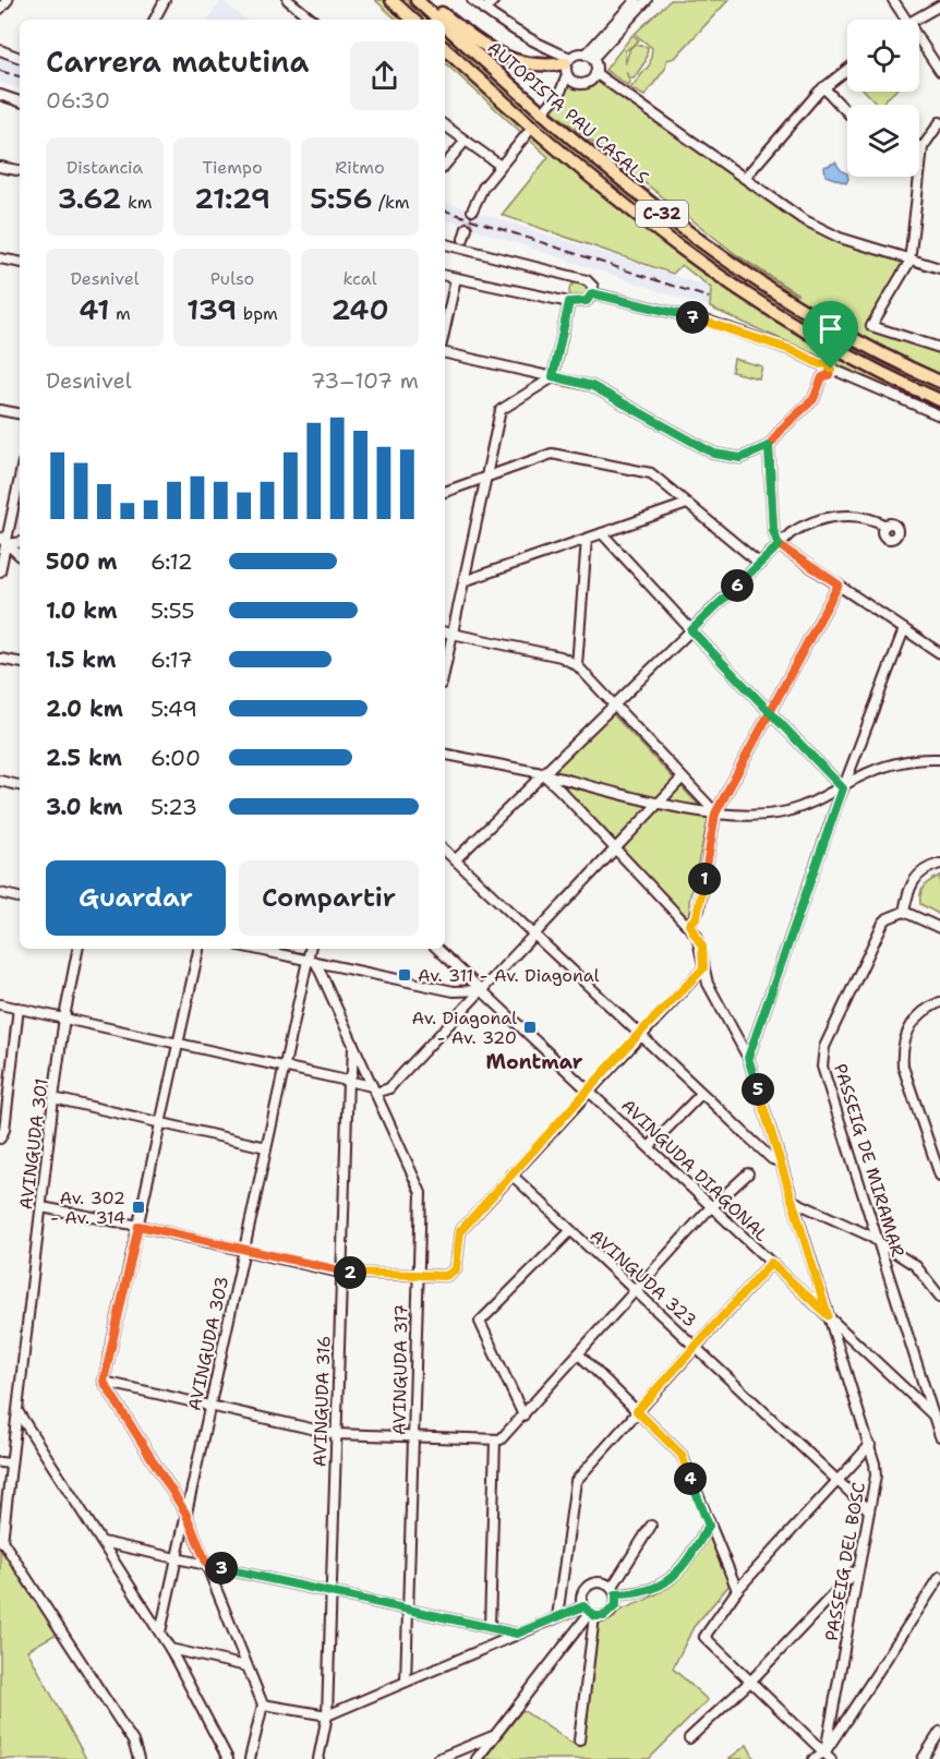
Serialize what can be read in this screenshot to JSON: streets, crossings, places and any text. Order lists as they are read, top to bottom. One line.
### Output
{"streets":{"highway":["AUTOPISTA PAU CASALS","C-32"],"street":["AVINGUDA 301","PASSEIG DE MIRAMAR","AVINGUDA DIAGONAL","AVINGUDA 323","AVINGUDA 303","AVINGUDA 317","AVINGUDA 316","PASSEIG DEL BOSC"]},"crossings":[["PASSEIG DE MIRAMAR","AVINGUDA DIAGONAL"],["AVINGUDA DIAGONAL","PASSEIG DEL BOSC"],["AVINGUDA 323","PASSEIG DEL BOSC"],["AVINGUDA 303","AVINGUDA 317"],["AVINGUDA 317","AVINGUDA 316"]],"districts":["Montmar"],"places":{"transit":["Av. 311 - Av. Diagonal","Av. Diagonal - Av. 320","Av. 302 - Av. 314"]},"page":{"heading":["Carrera matutina","06:30"],"stats":[["Distancia","3.62 km"],["Tiempo","21:29"],["Ritmo","5:56 /km"],["Desnivel","41 m"],["Pulso","139 bpm"],["kcal","240"]],"pins":["7","6","1","5","2","4","3"],"chart":["Desnivel","73–107 m"],"list":[{"name":"500 m","note":"6:12"},{"name":"1.0 km","note":"5:55"},{"name":"1.5 km","note":"6:17"},{"name":"2.0 km","note":"5:49"},{"name":"2.5 km","note":"6:00"},{"name":"3.0 km","note":"5:23"}],"buttons":["Guardar","Compartir"]}}
